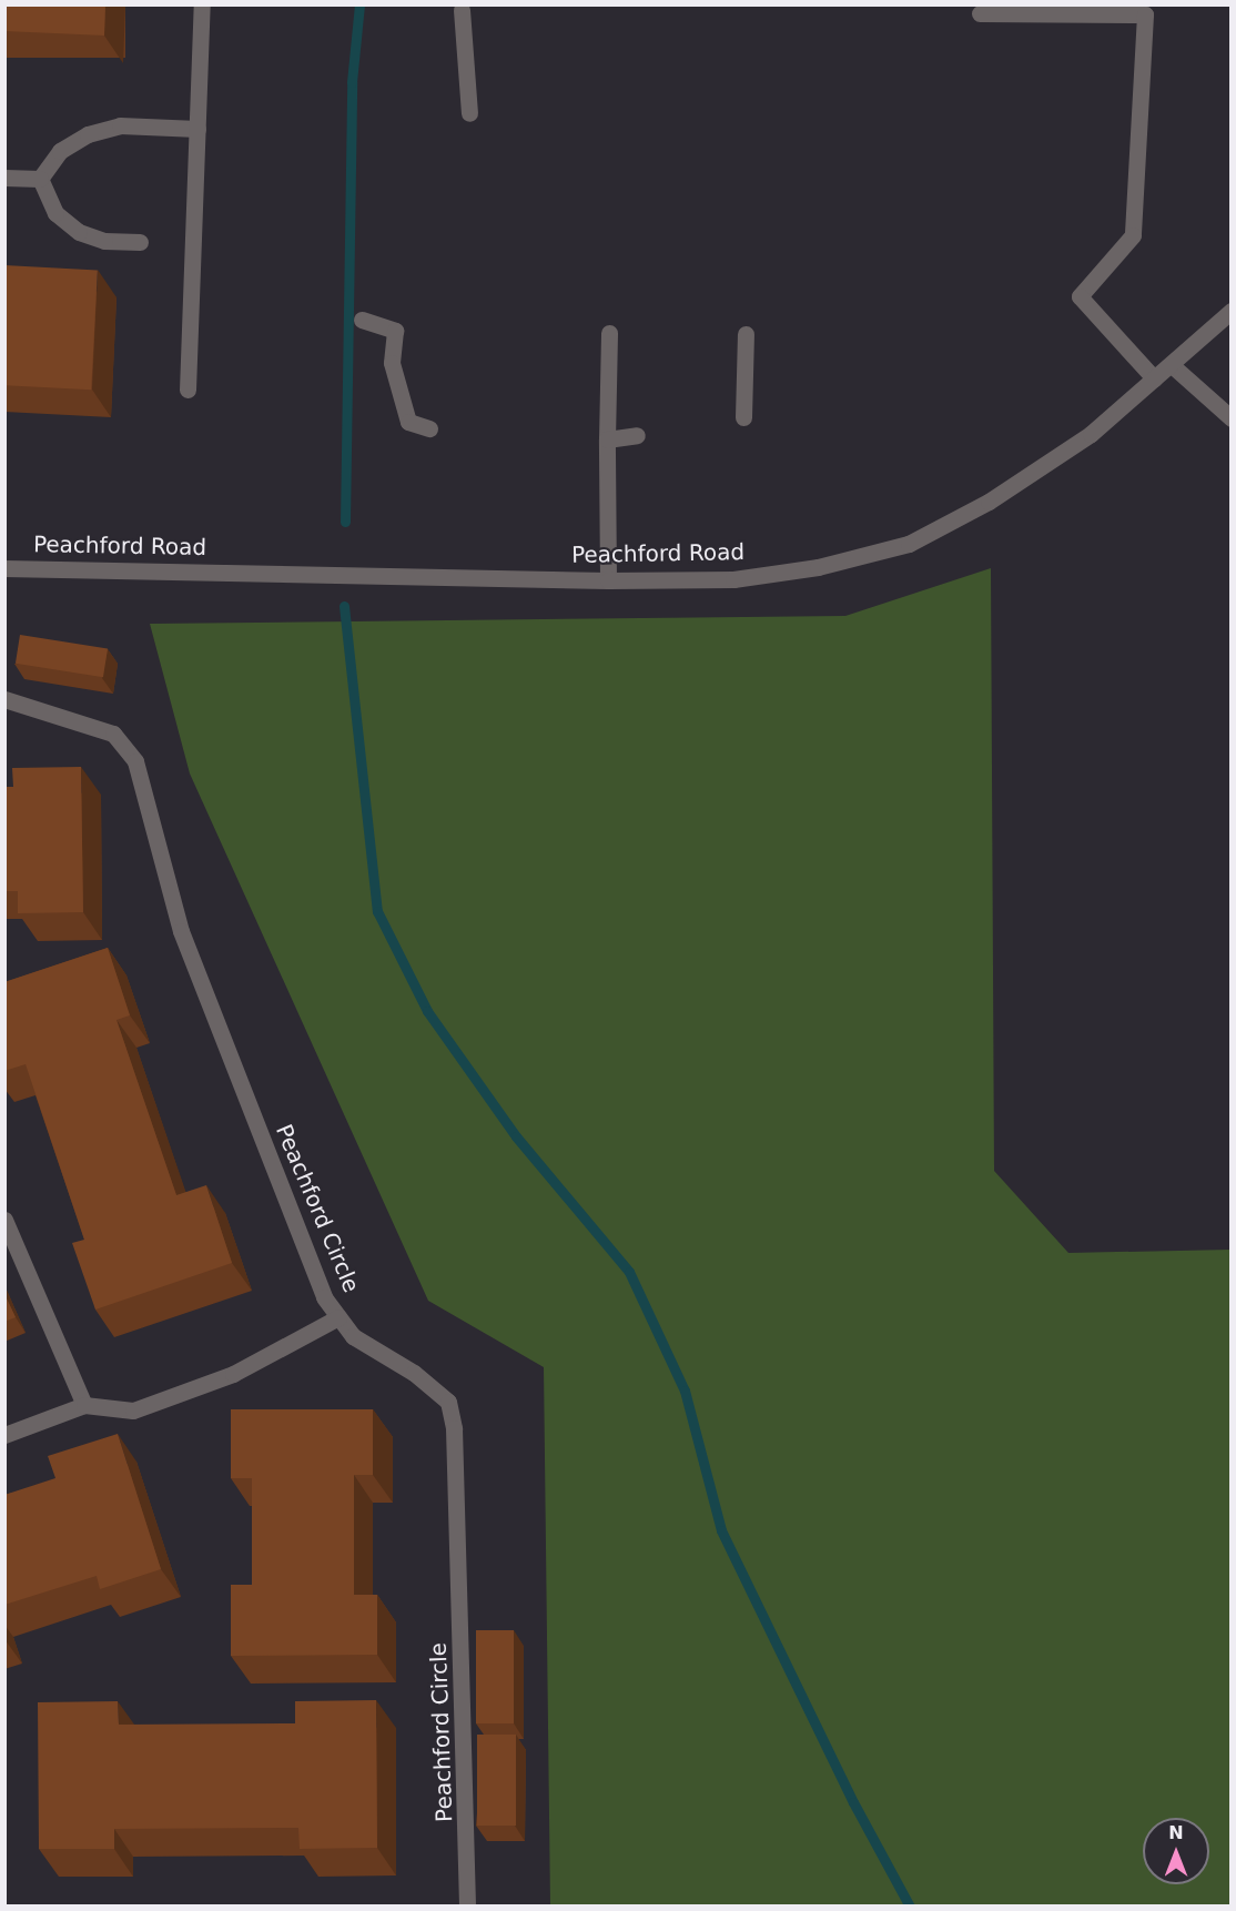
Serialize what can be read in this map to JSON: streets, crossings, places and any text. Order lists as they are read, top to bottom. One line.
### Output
{"streets":{"street":["Peachford Road","Peachford Circle"]},"north":"top"}
